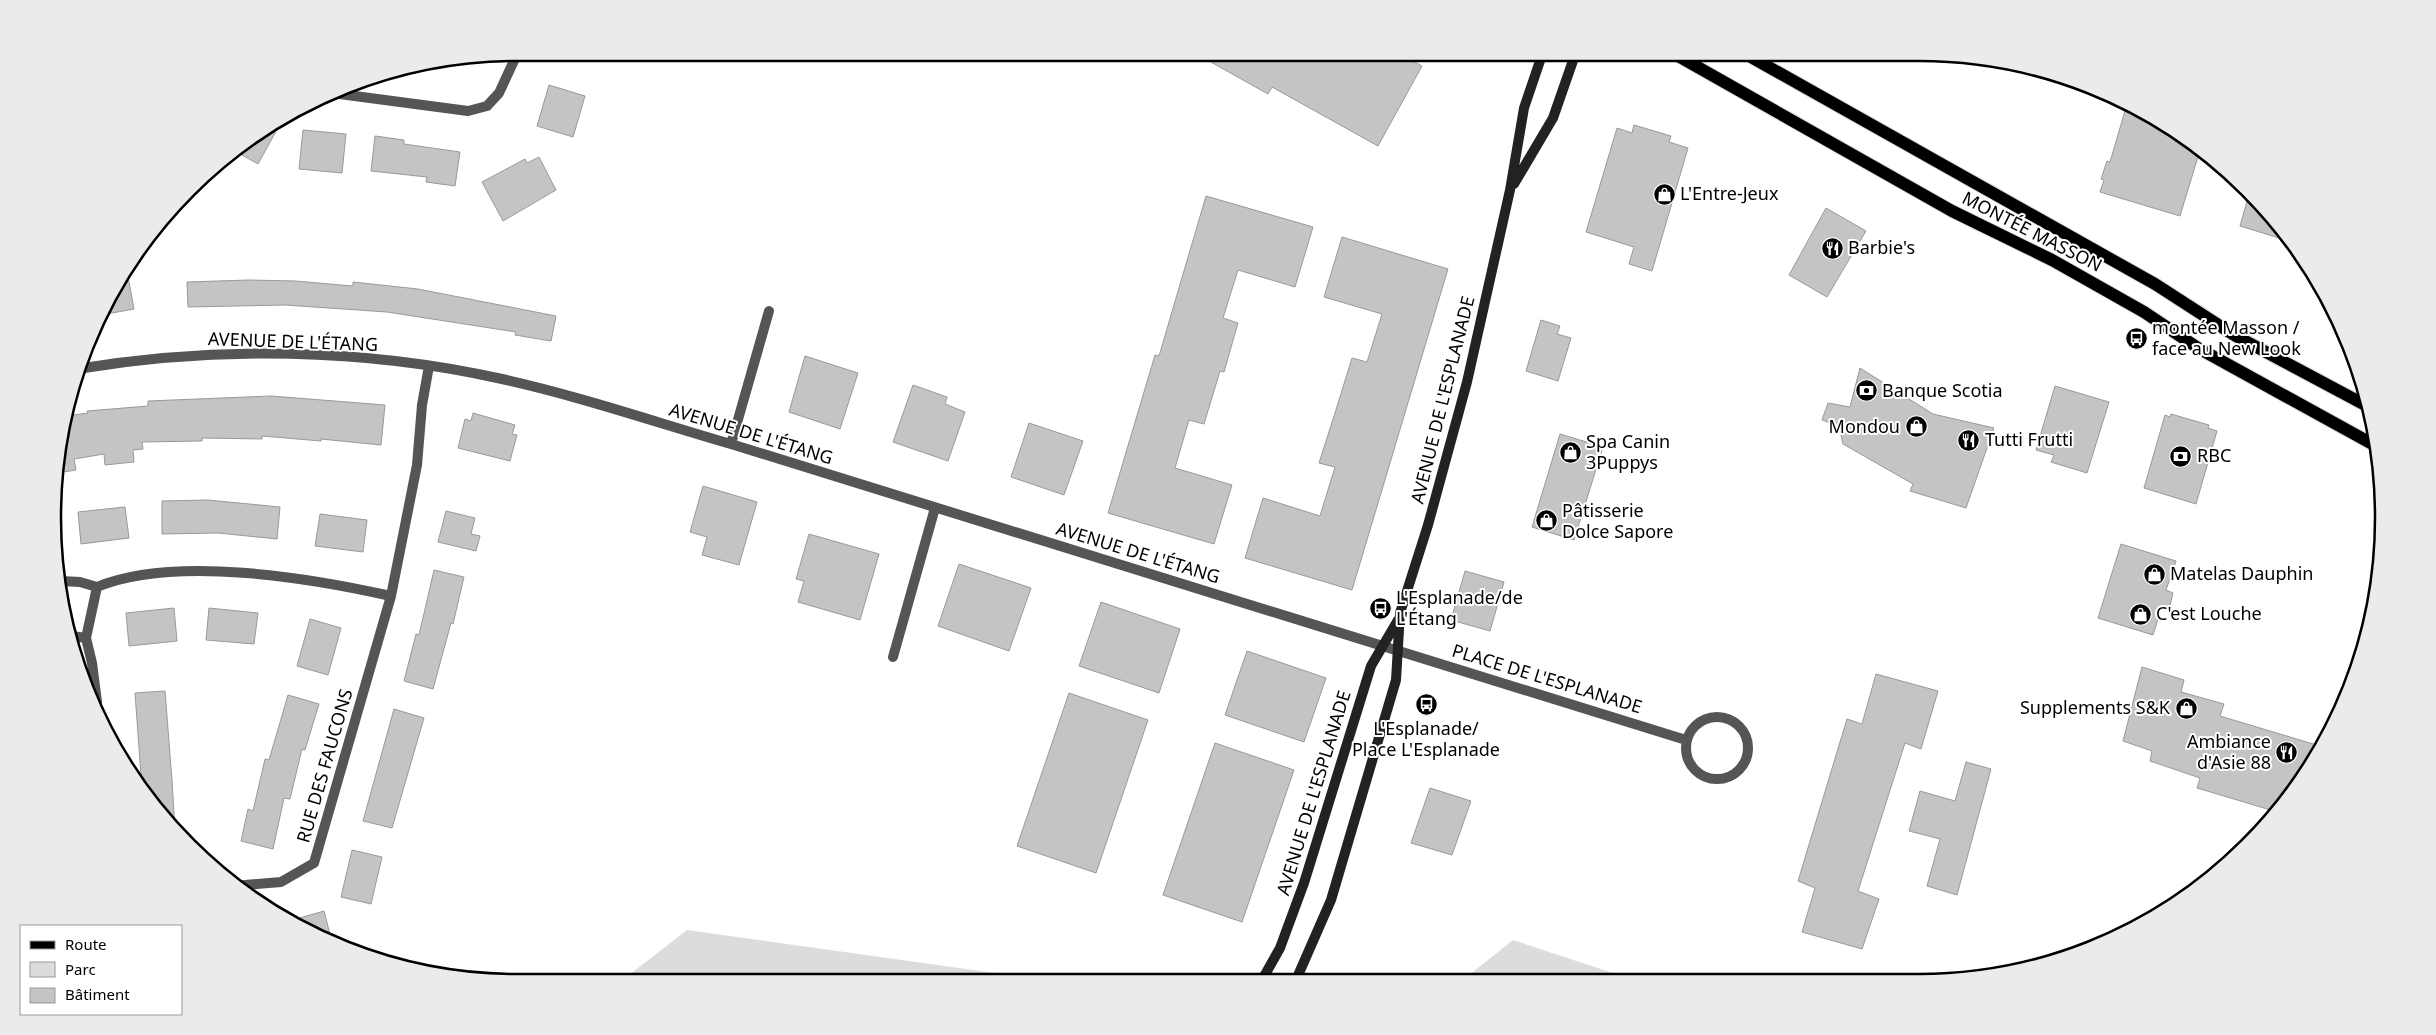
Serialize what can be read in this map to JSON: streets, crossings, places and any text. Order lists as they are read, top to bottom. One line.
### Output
{"streets":{"main road":["MONTÉE MASSON"],"street":["AVENUE DE L'ÉTANG","AVENUE DE L'ESPLANADE","PLACE DE L'ESPLANADE","RUE DES FAUCONS"]},"crossings":[["AVENUE DE L'ÉTANG","AVENUE DE L'ESPLANADE"],["AVENUE DE L'ÉTANG","PLACE DE L'ESPLANADE"],["AVENUE DE L'ÉTANG","RUE DES FAUCONS"],["AVENUE DE L'ESPLANADE","PLACE DE L'ESPLANADE"]],"places":{"shop":["L'Entre-Jeux","Mondou","Spa Canin 3Puppys","Pâtisserie Dolce Sapore","Matelas Dauphin","C'est Louche","Supplements S&K"],"restaurant":["Barbie's","Tutti Frutti","Ambiance d'Asie 88"],"bus stop":["montée Masson / face au New Look","L'Esplanade/de L'Étang","L'Esplanade/ Place L'Esplanade"],"bank":["Banque Scotia","RBC"]},"legend":["Route","Parc","Bâtiment"]}
